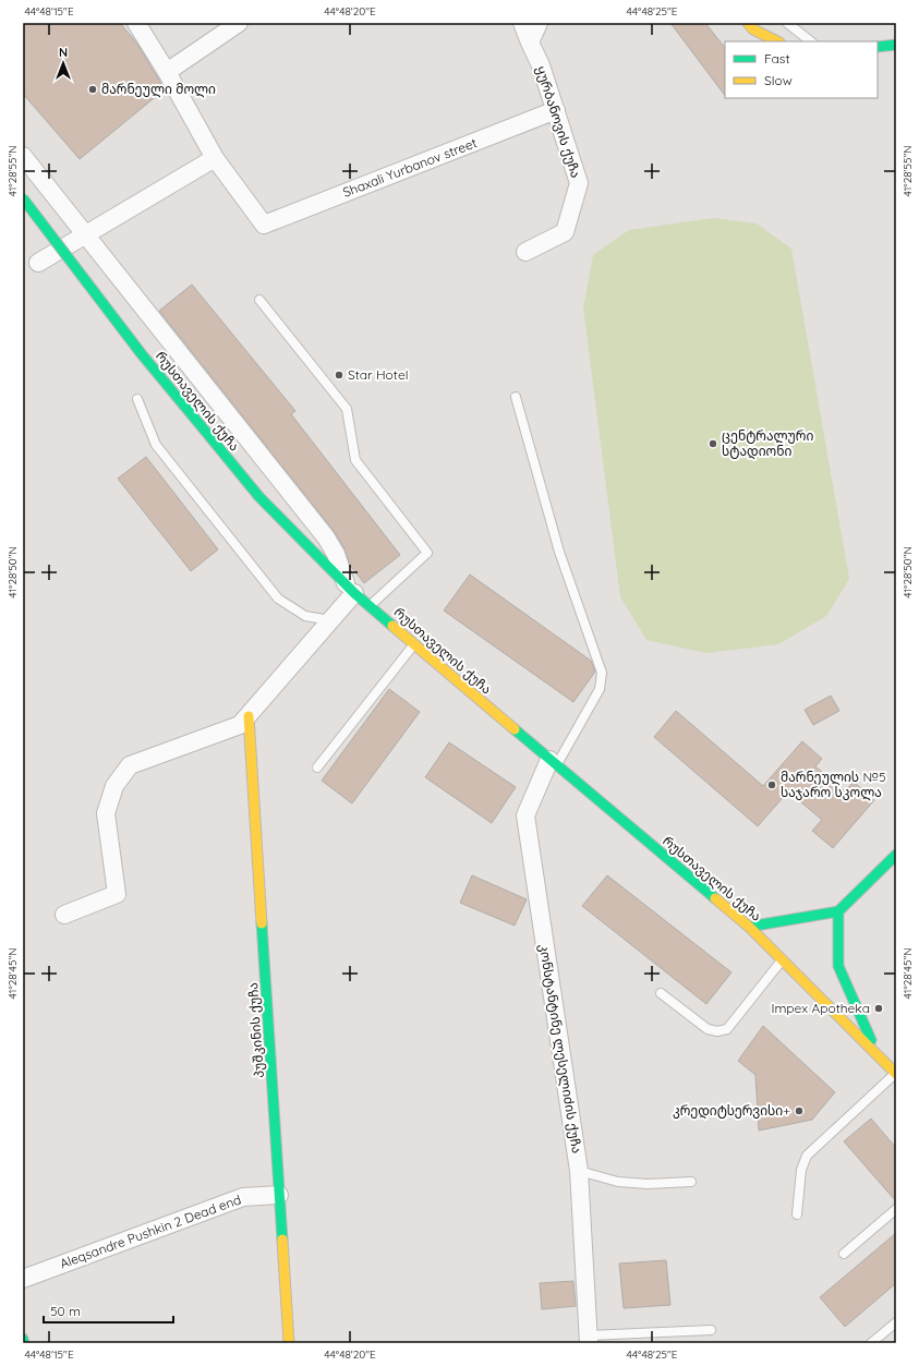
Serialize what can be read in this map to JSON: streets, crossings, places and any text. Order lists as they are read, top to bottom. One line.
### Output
{"streets":{"main road":["რუსთაველის ქუჩა","პუშკინის ქუჩა"],"street":["ყურბანოვის ქუჩა","Shaxali Yurbanov street","კონსტანტინე ლესელიძის ქუჩა","Aleqsandre Pushkin 2 Dead end"]},"crossings":[["ყურბანოვის ქუჩა","Shaxali Yurbanov street"],["რუსთაველის ქუჩა","კონსტანტინე ლესელიძის ქუჩა"],["პუშკინის ქუჩა","Aleqsandre Pushkin 2 Dead end"]],"places":["მარნეული მოლი","Star Hotel","ცენტრალური სტადიონი","მარნეულის №5 საჯარო სკოლა","Impex Apotheka","კრედიტსერვისი+"],"legend":["Fast","Slow"],"scale_bar":"50 m","north":"top","coordinates":["44°48'15\"E","44°48'20\"E","44°48'25\"E","41°28'55\"N","41°28'50\"N","41°28'45\"N"]}
